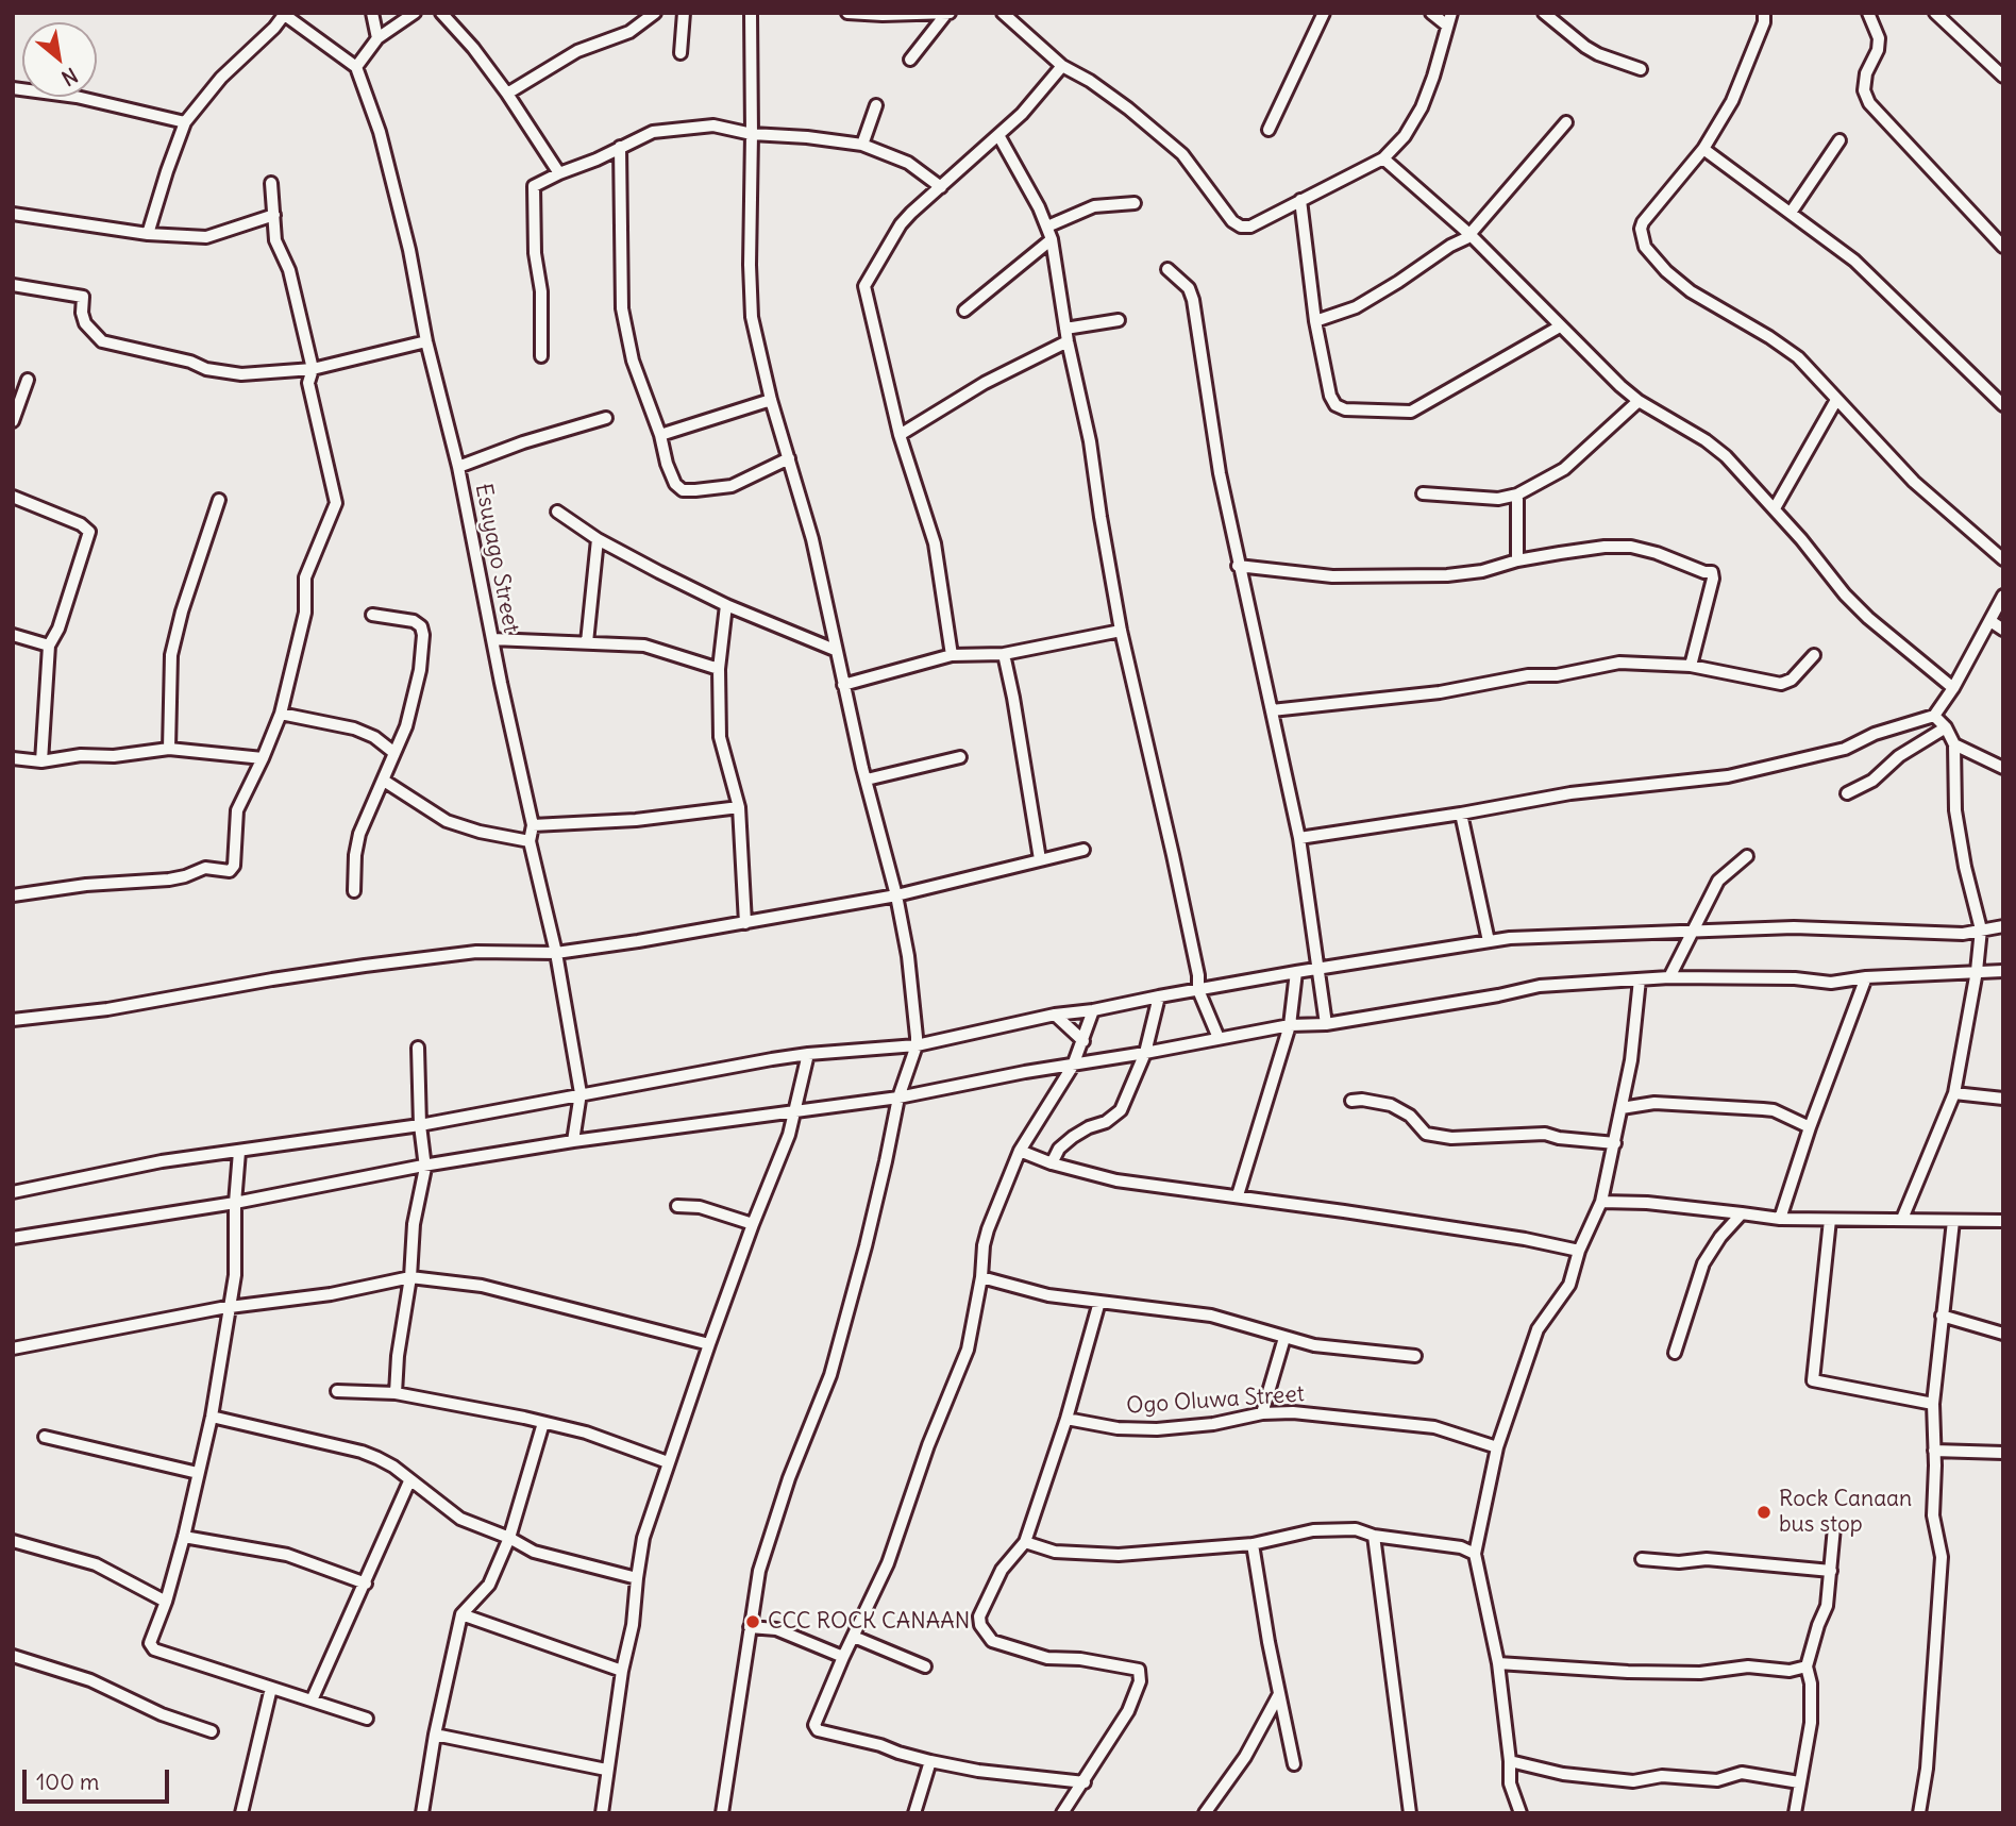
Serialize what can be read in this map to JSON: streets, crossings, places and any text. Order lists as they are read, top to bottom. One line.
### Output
{"streets":{"street":["Esuyago Street","Ogo Oluwa Street"]},"places":["Rock Canaan bus stop","CCC ROCK CANAAN"],"scale_bar":"100 m","north":"bottom right"}
